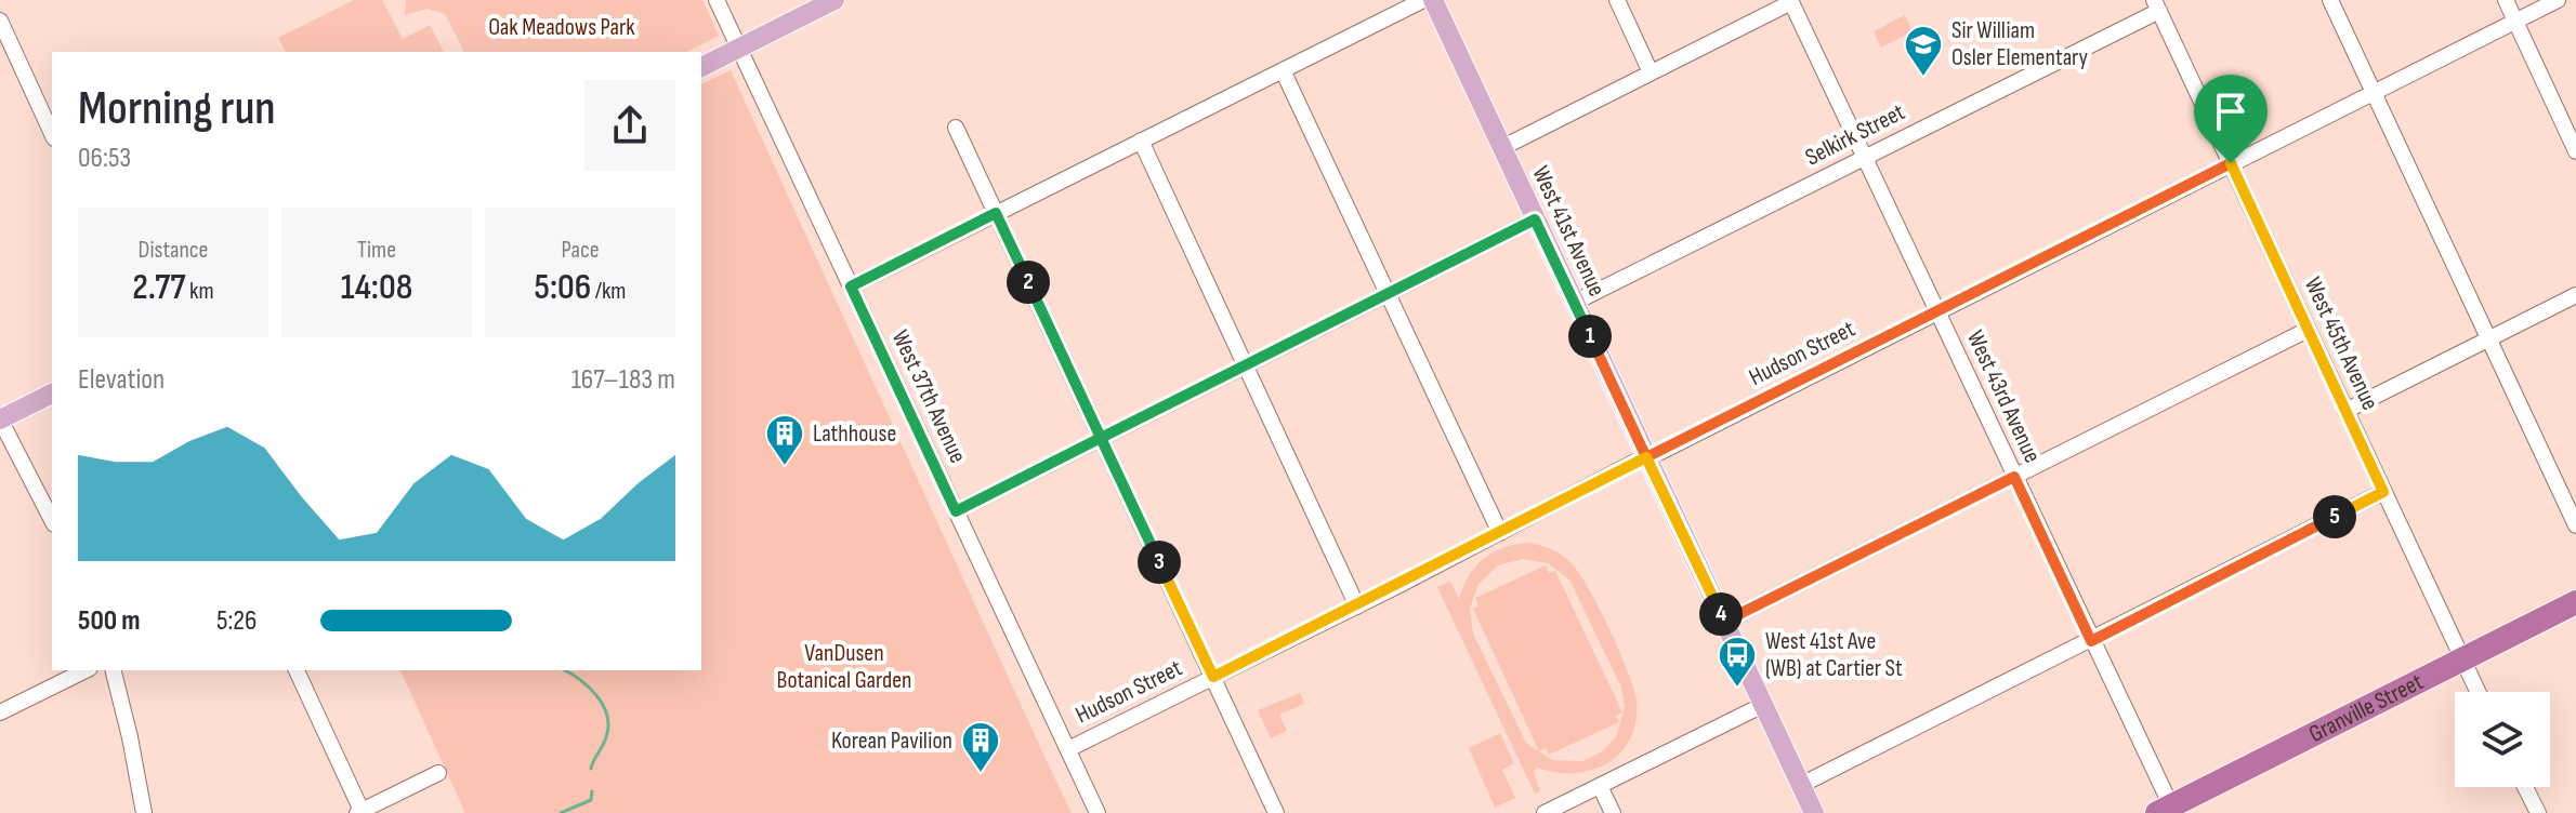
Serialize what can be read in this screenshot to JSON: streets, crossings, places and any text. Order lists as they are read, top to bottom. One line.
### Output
{"streets":{"highway":["Granville Street"],"main road":["West 41st Avenue"],"street":["Selkirk Street","West 45th Avenue","Hudson Street","West 37th Avenue","West 43rd Avenue"]},"crossings":[["Selkirk Street","West 41st Avenue"],["Selkirk Street","West 45th Avenue"],["Selkirk Street","West 43rd Avenue"],["West 41st Avenue","Hudson Street"],["West 45th Avenue","Hudson Street"],["West 45th Avenue","Granville Street"],["Hudson Street","West 37th Avenue"],["Hudson Street","West 43rd Avenue"],["West 43rd Avenue","Granville Street"]],"parks":["Oak Meadows Park","VanDusen Botanical Garden"],"places":{"school or university":["Sir William Osler Elementary"],"building":["Lathhouse","Korean Pavilion"],"bus stop":["West 41st Ave (WB) at Cartier St"]},"page":{"heading":["Morning run","06:53"],"stats":[["Distance","2.77 km"],["Time","14:08"],["Pace","5:06 /km"]],"pins":["2","1","5","3","4"],"chart":["Elevation","167–183 m"],"list":[{"name":"500 m","note":"5:26"}]}}
